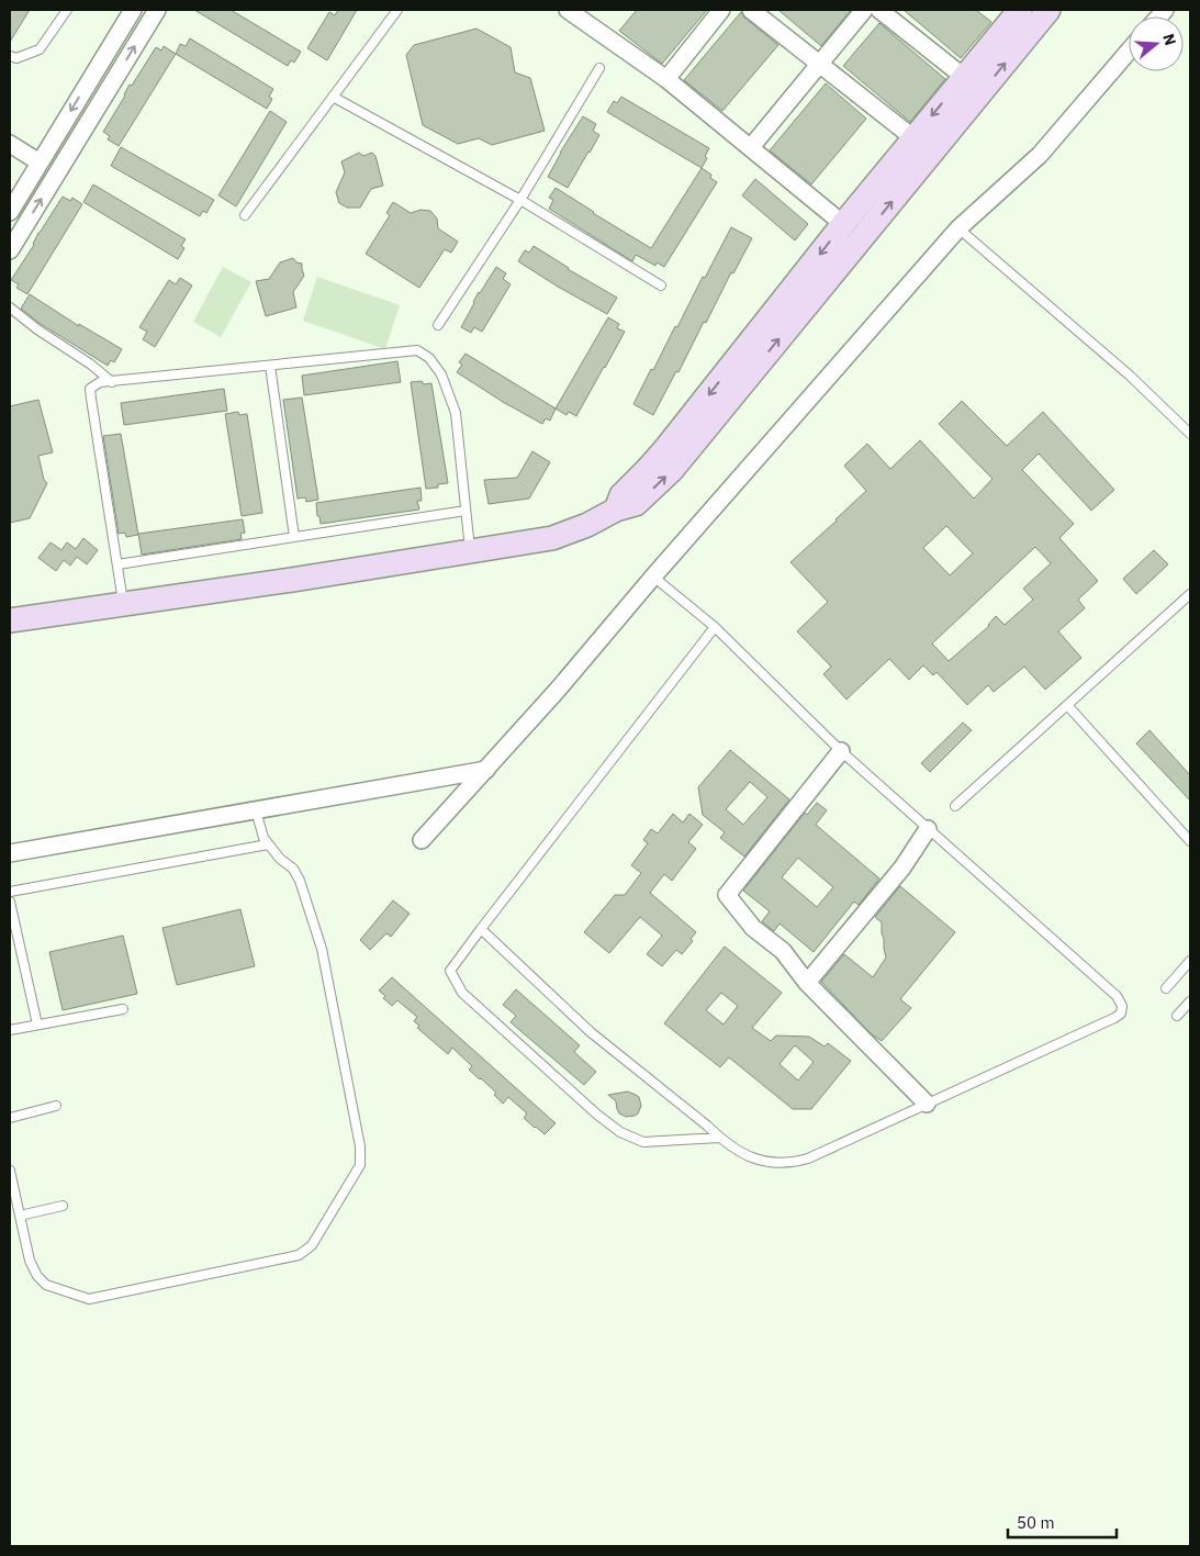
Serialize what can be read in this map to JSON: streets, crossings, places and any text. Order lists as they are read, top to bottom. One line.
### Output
{"scale_bar":"50 m","north":"right"}
